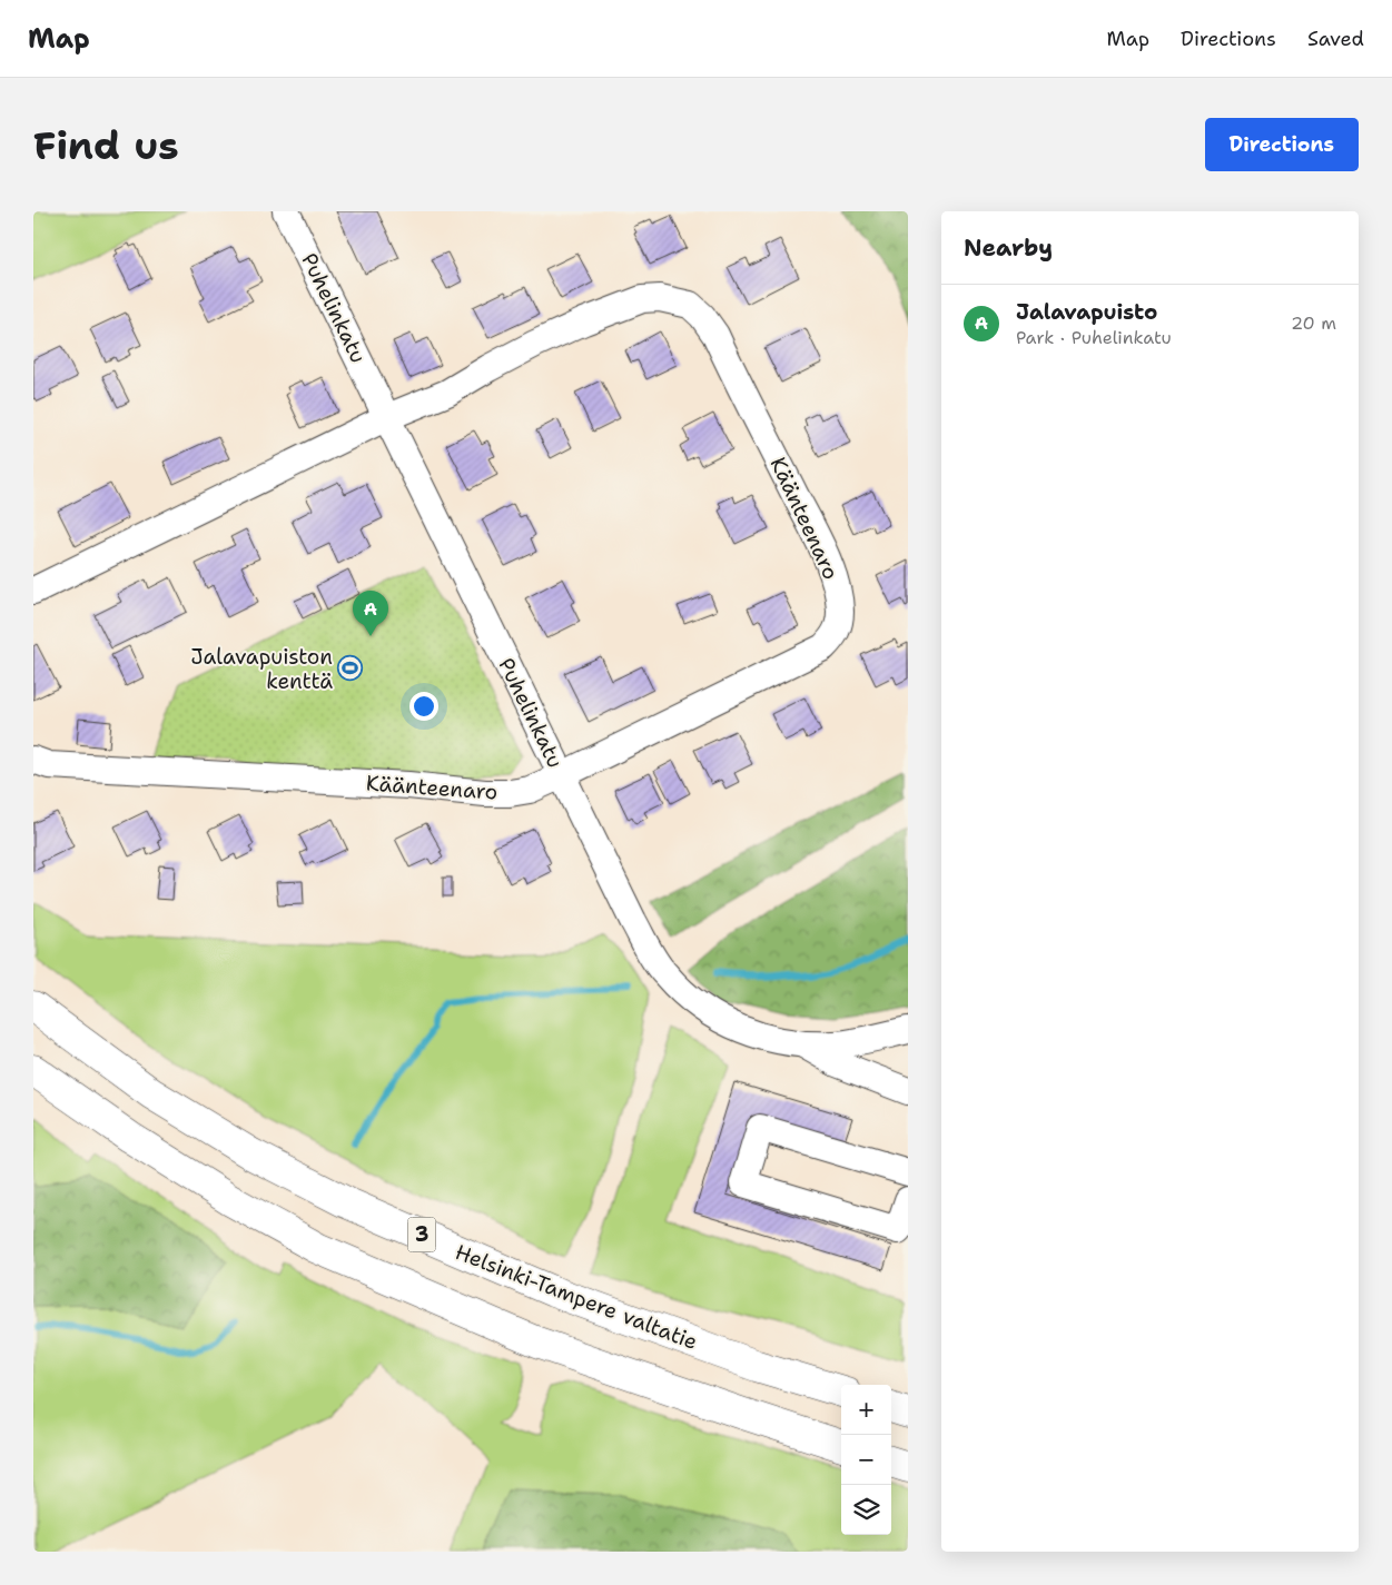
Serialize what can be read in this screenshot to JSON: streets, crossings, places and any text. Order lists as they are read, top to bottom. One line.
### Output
{"streets":{"highway":["3","Helsinki-Tampere valtatie"],"street":["Puhelinkatu","Käänteenaro"]},"crossings":[["Puhelinkatu","Käänteenaro"]],"places":{"sports":["Jalavapuiston kenttä"]},"page":{"header":"Map","nav":["Map","Directions","Saved"],"buttons":"Directions","title":"Find us","heading":"Nearby","list":[{"mark":"A","name":"Jalavapuisto","note":"Park · Puhelinkatu","value":"20 m"}],"pins":"A","map_buttons":["+","−"]}}
